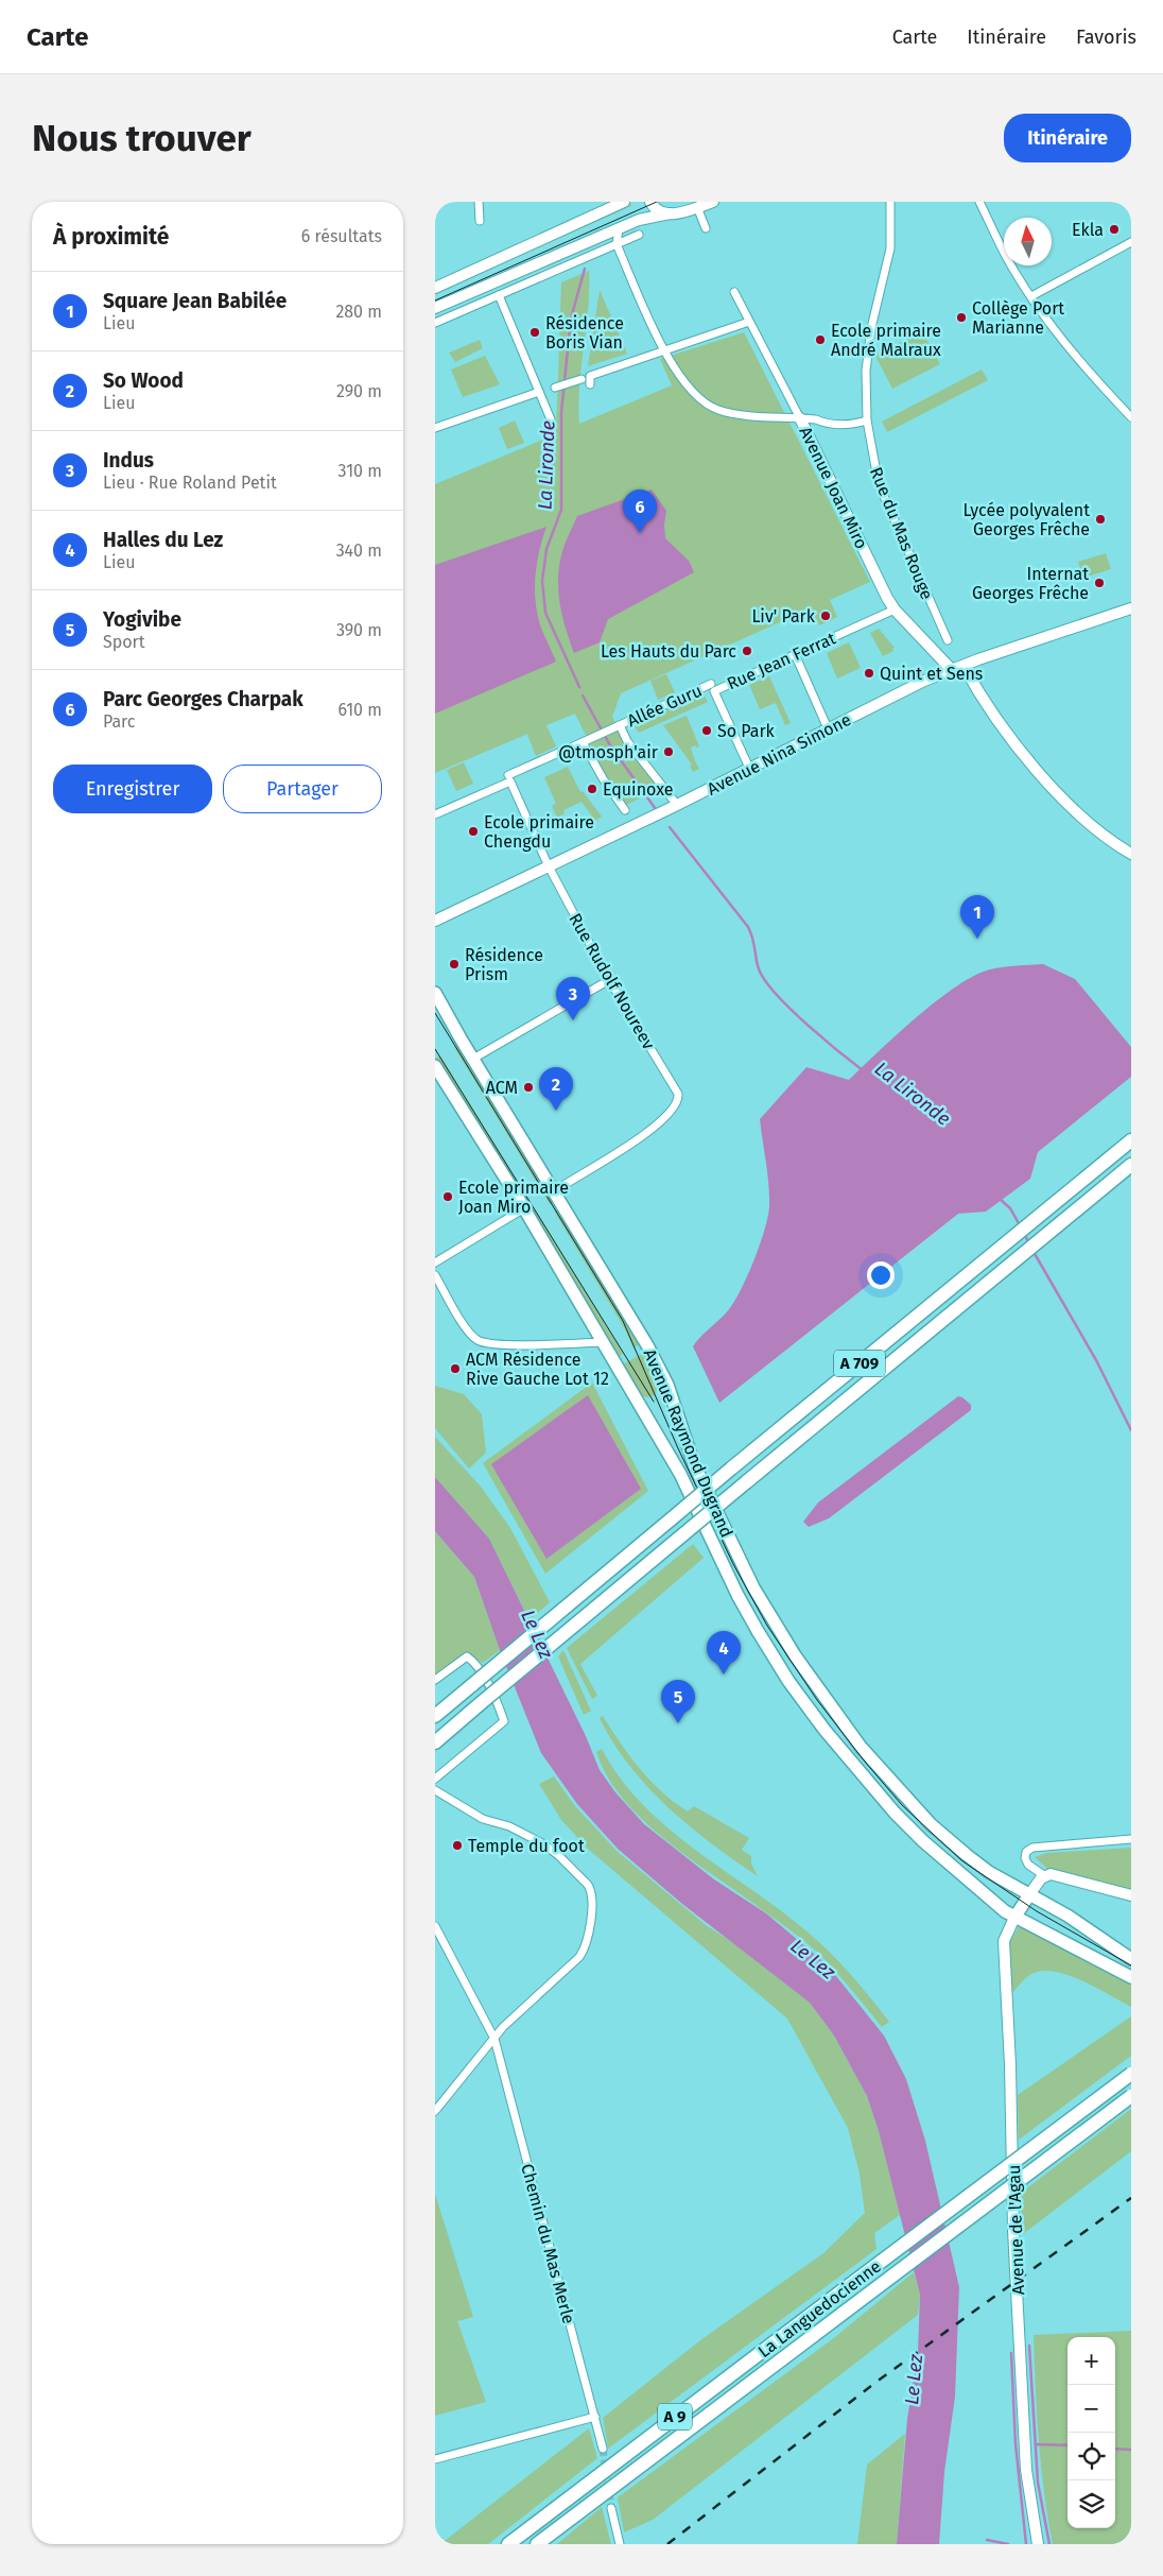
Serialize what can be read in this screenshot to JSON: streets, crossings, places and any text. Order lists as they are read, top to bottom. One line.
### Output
{"streets":{"highway":["A 709","La Languedocienne","A 9"],"main road":["Avenue Raymond Dugrand"],"street":["Avenue Joan Miro","Rue du Mas Rouge","Rue Jean Ferrat","Allée Guru","Avenue Nina Simone","Rue Rudolf Noureev","Avenue de l'Agau","Chemin du Mas Merle"]},"crossings":[["Avenue Joan Miro","Rue Jean Ferrat"],["Avenue Joan Miro","Avenue Nina Simone"],["Rue Jean Ferrat","Avenue Nina Simone"],["Allée Guru","Avenue Nina Simone"],["Avenue Nina Simone","Rue Rudolf Noureev"],["Rue Rudolf Noureev","Avenue Raymond Dugrand"],["Avenue Raymond Dugrand","Avenue de l'Agau"]],"water":["La Lironde","Le Lez"],"places":["Ekla","Collège Port Marianne","Résidence Boris Vian","Ecole primaire André Malraux","Lycée polyvalent Georges Frêche","Internat Georges Frêche","Liv' Park","Les Hauts du Parc","Quint et Sens","So Park","@tmosph'air","Equinoxe","Ecole primaire Chengdu","Résidence Prism","ACM","Ecole primaire Joan Miro","ACM Résidence Rive Gauche Lot 12","Temple du foot"],"north":"top","page":{"header":"Carte","nav":["Carte","Itinéraire","Favoris"],"buttons":["Itinéraire",["Enregistrer","Partager"]],"title":"Nous trouver","heading":["À proximité","6 résultats"],"list":[{"mark":"1","name":"Square Jean Babilée","note":"Lieu","value":"280 m"},{"mark":"2","name":"So Wood","note":"Lieu","value":"290 m"},{"mark":"3","name":"Indus","note":"Lieu · Rue Roland Petit","value":"310 m"},{"mark":"4","name":"Halles du Lez","note":"Lieu","value":"340 m"},{"mark":"5","name":"Yogivibe","note":"Sport","value":"390 m"},{"mark":"6","name":"Parc Georges Charpak","note":"Parc","value":"610 m"}],"pins":["6","1","3","2","4","5"],"map_buttons":["+","−"]}}
